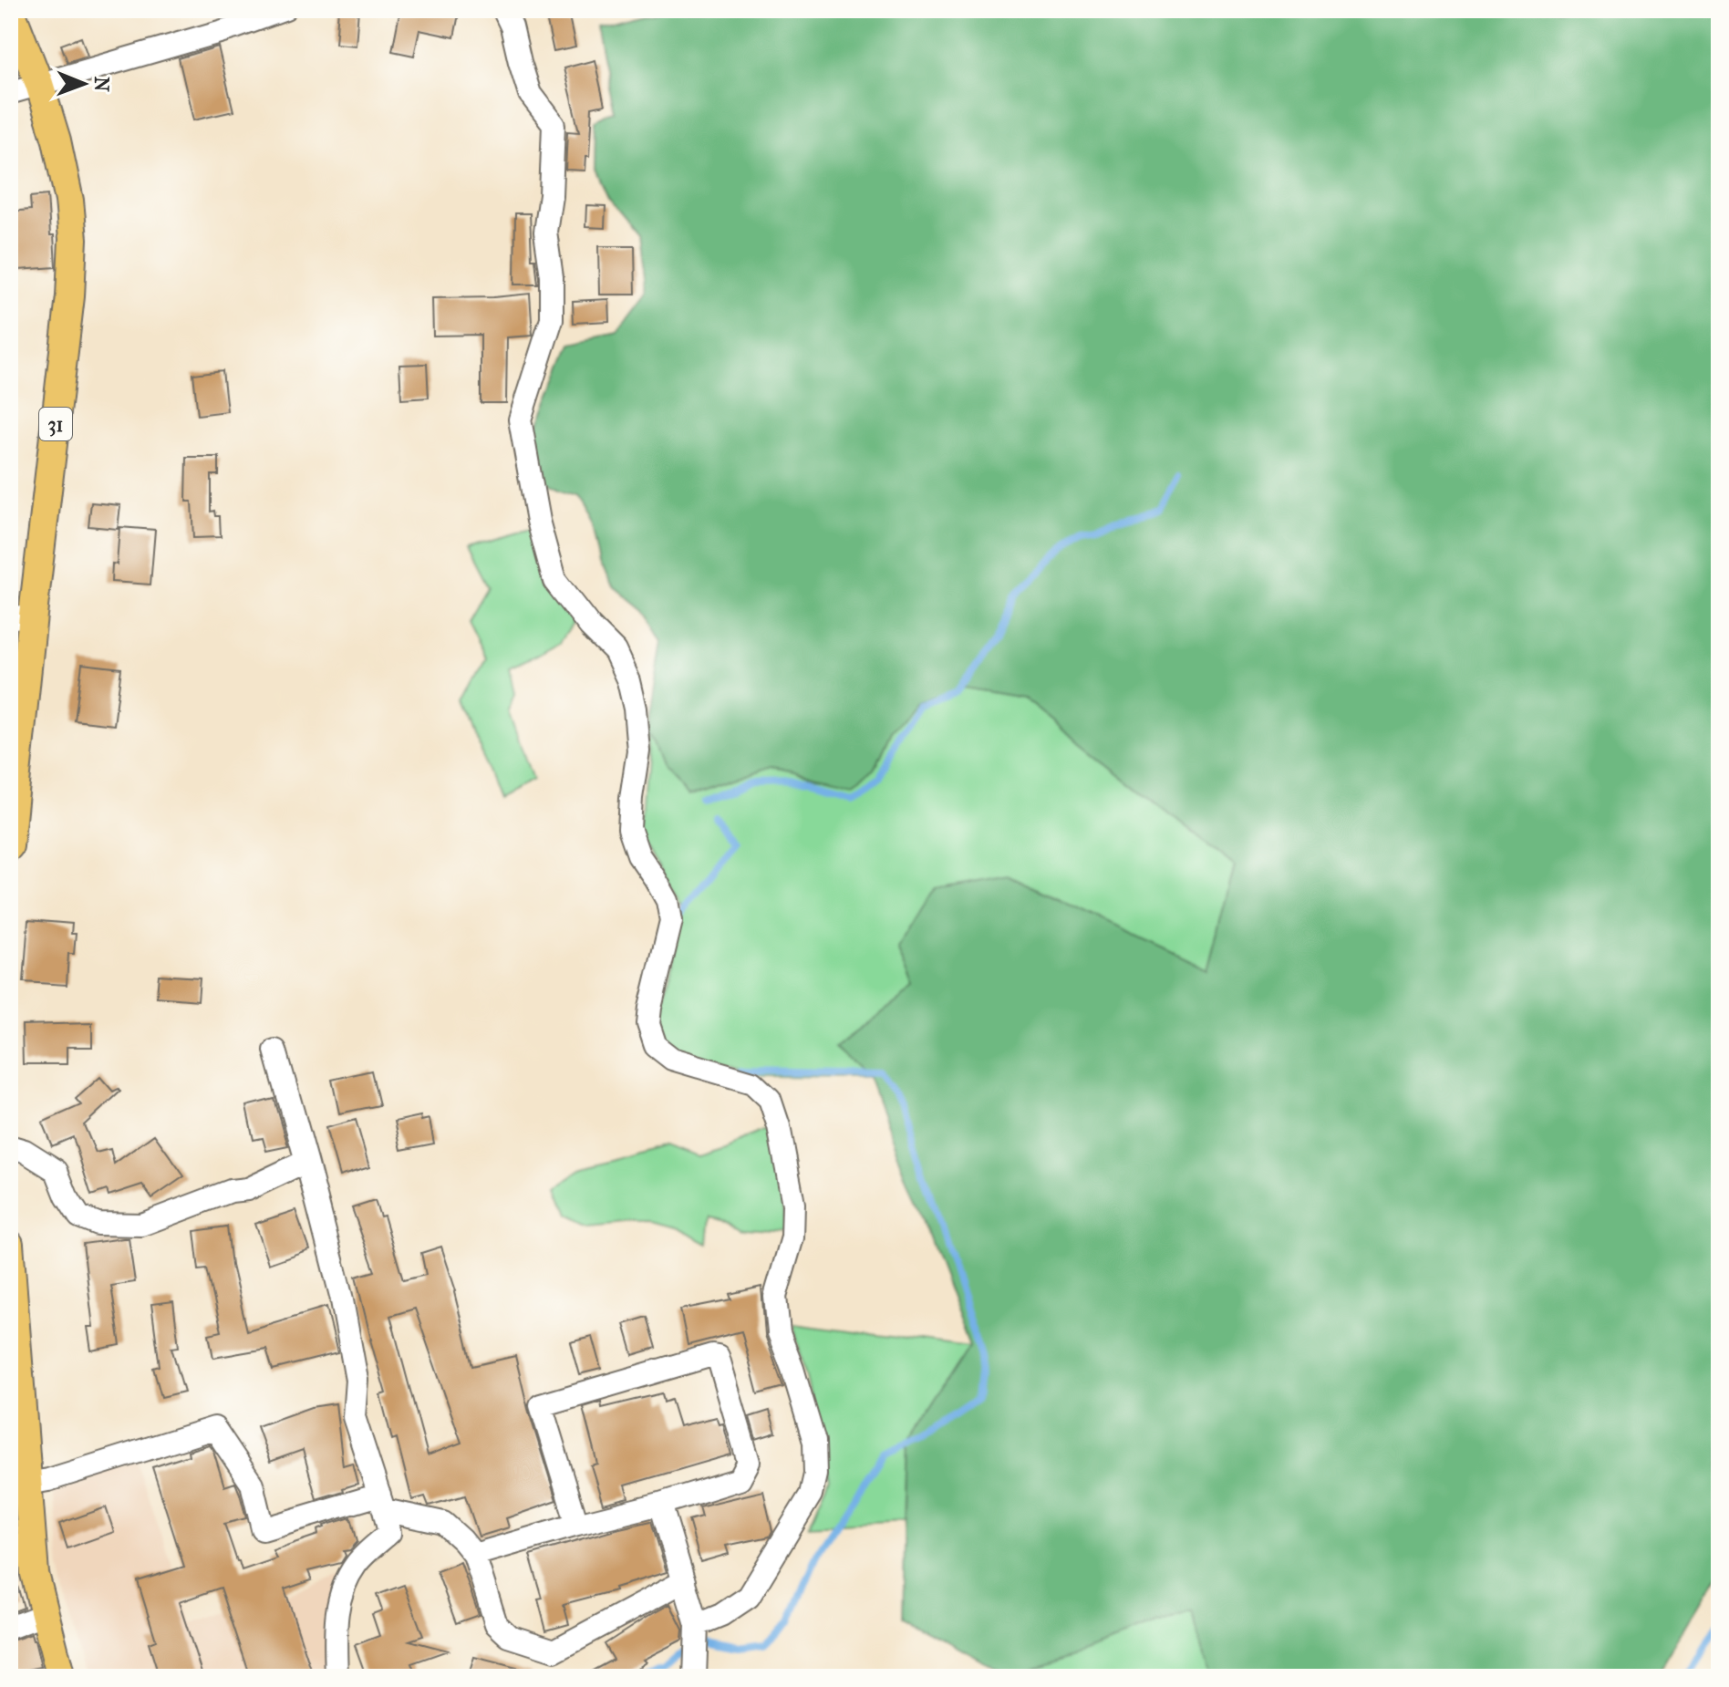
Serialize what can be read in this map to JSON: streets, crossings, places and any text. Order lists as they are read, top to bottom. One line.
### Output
{"streets":{"main road":["31"]},"north":"right"}
